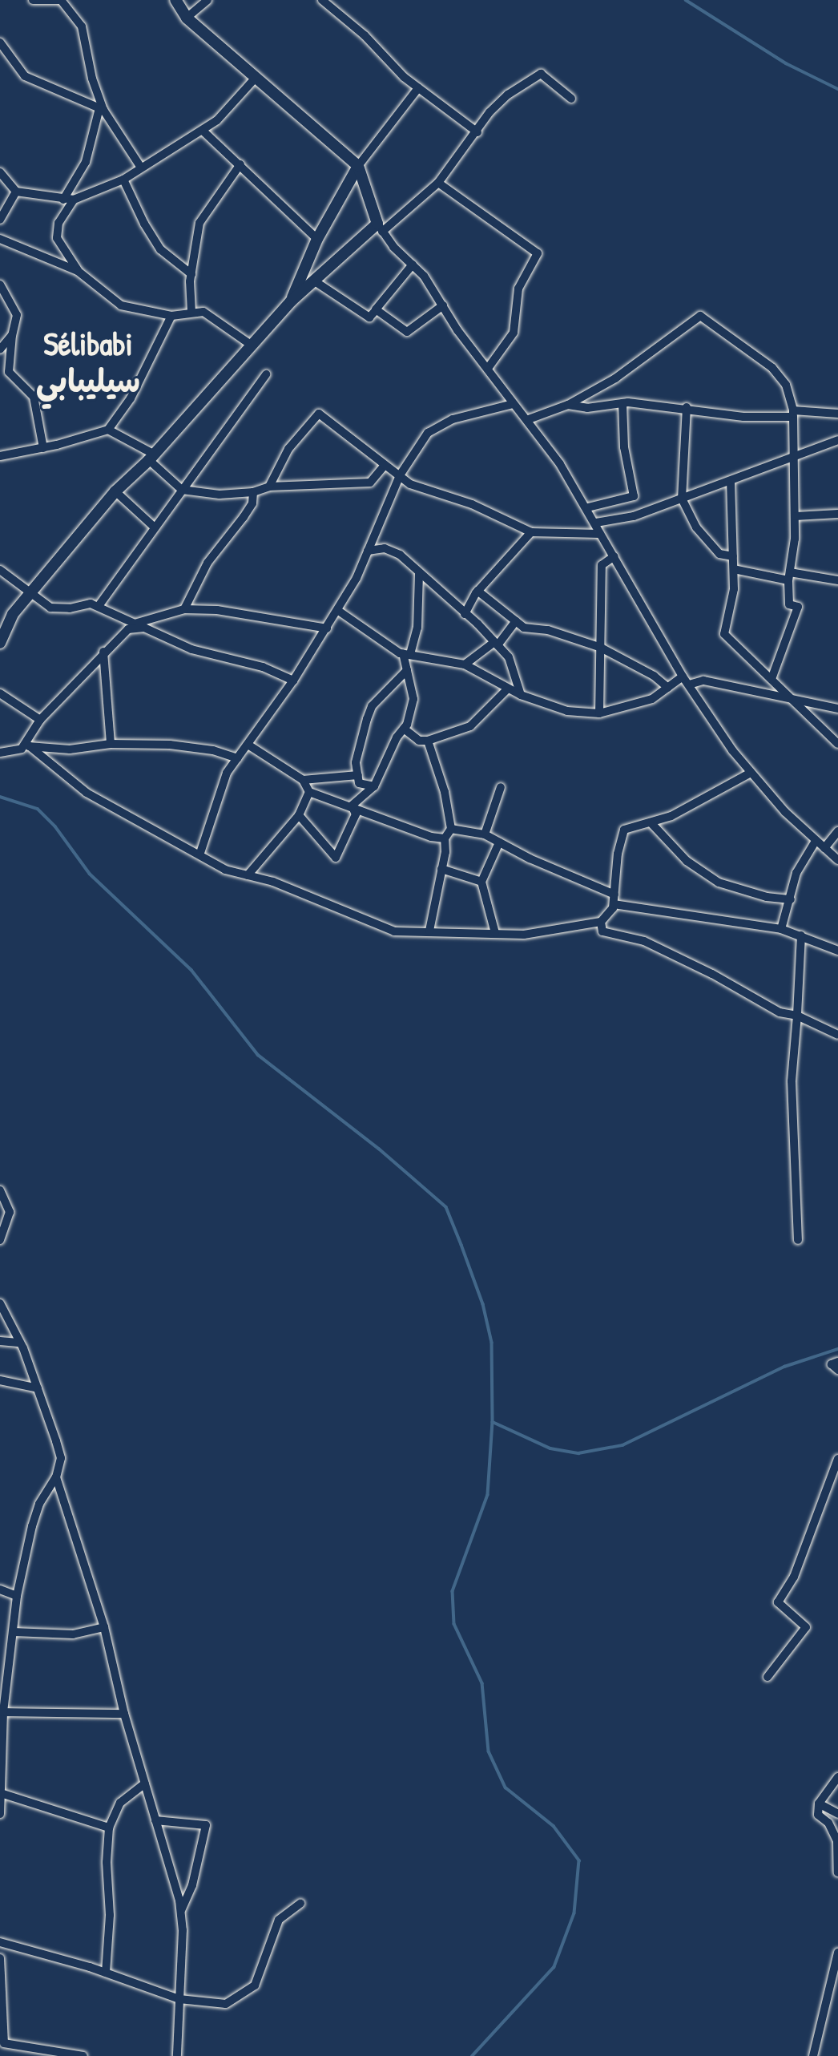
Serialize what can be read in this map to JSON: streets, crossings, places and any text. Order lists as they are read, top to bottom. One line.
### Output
{"districts":["Sélibabi سيليبابي"]}
